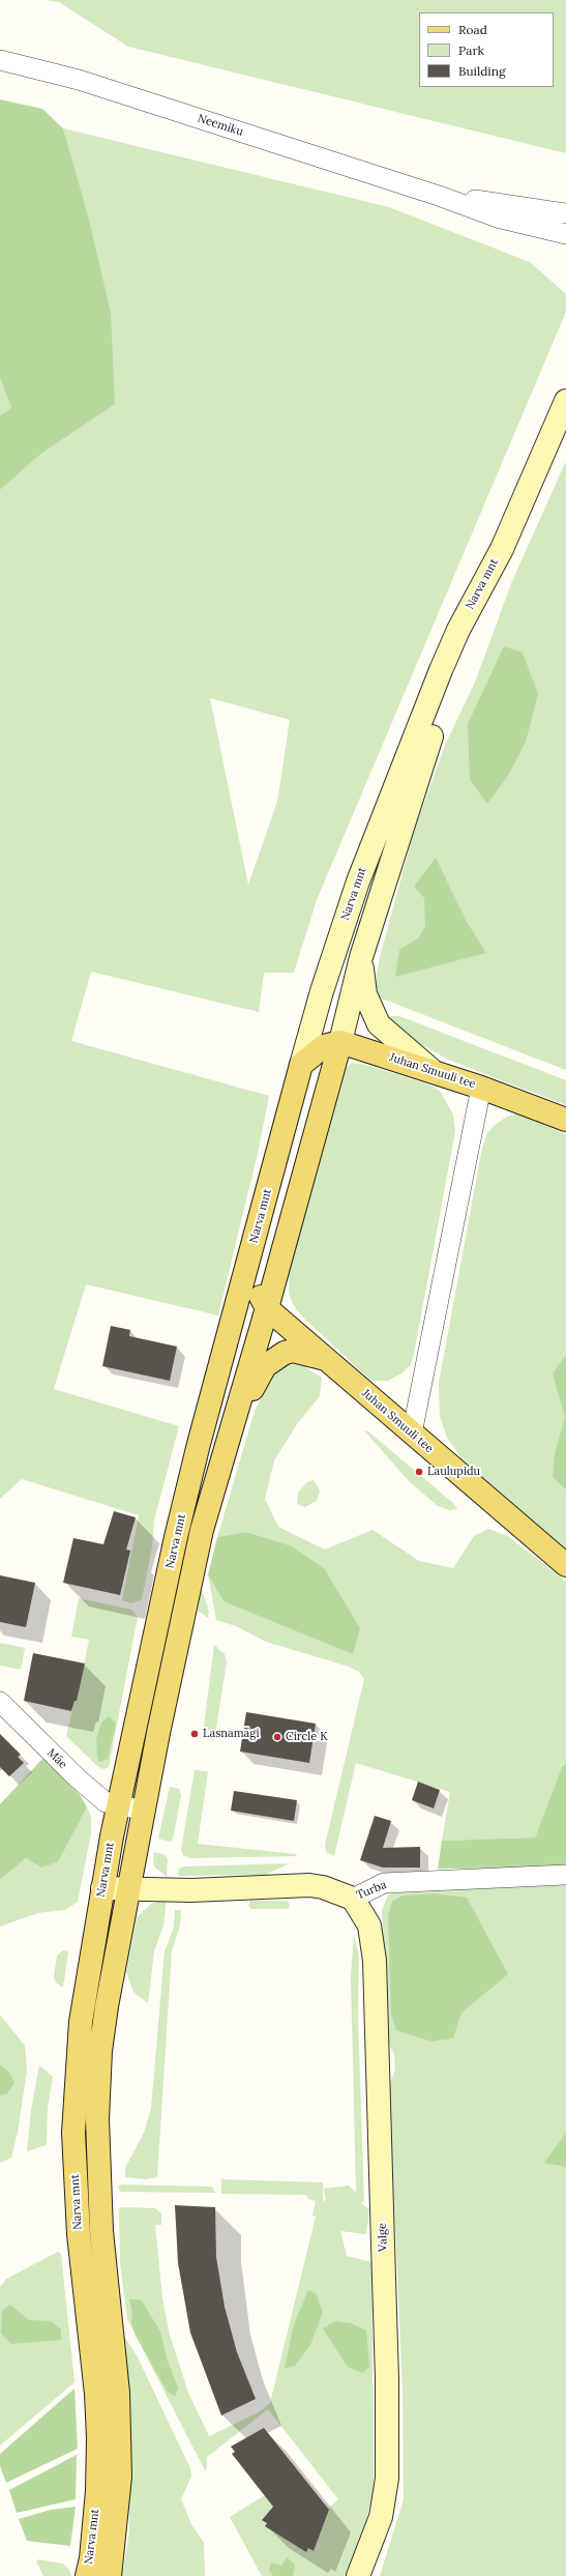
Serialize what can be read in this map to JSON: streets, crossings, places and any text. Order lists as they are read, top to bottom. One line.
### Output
{"streets":{"main road":["Narva mnt","Juhan Smuuli tee","Turba","Valge"],"street":["Neemiku","Mäe"]},"crossings":[["Narva mnt","Juhan Smuuli tee"],["Narva mnt","Mäe"],["Narva mnt","Turba"],["Turba","Valge"]],"places":["Laulupidu","Lasnamägi","Circle K"],"legend":["Road","Park","Building"]}
